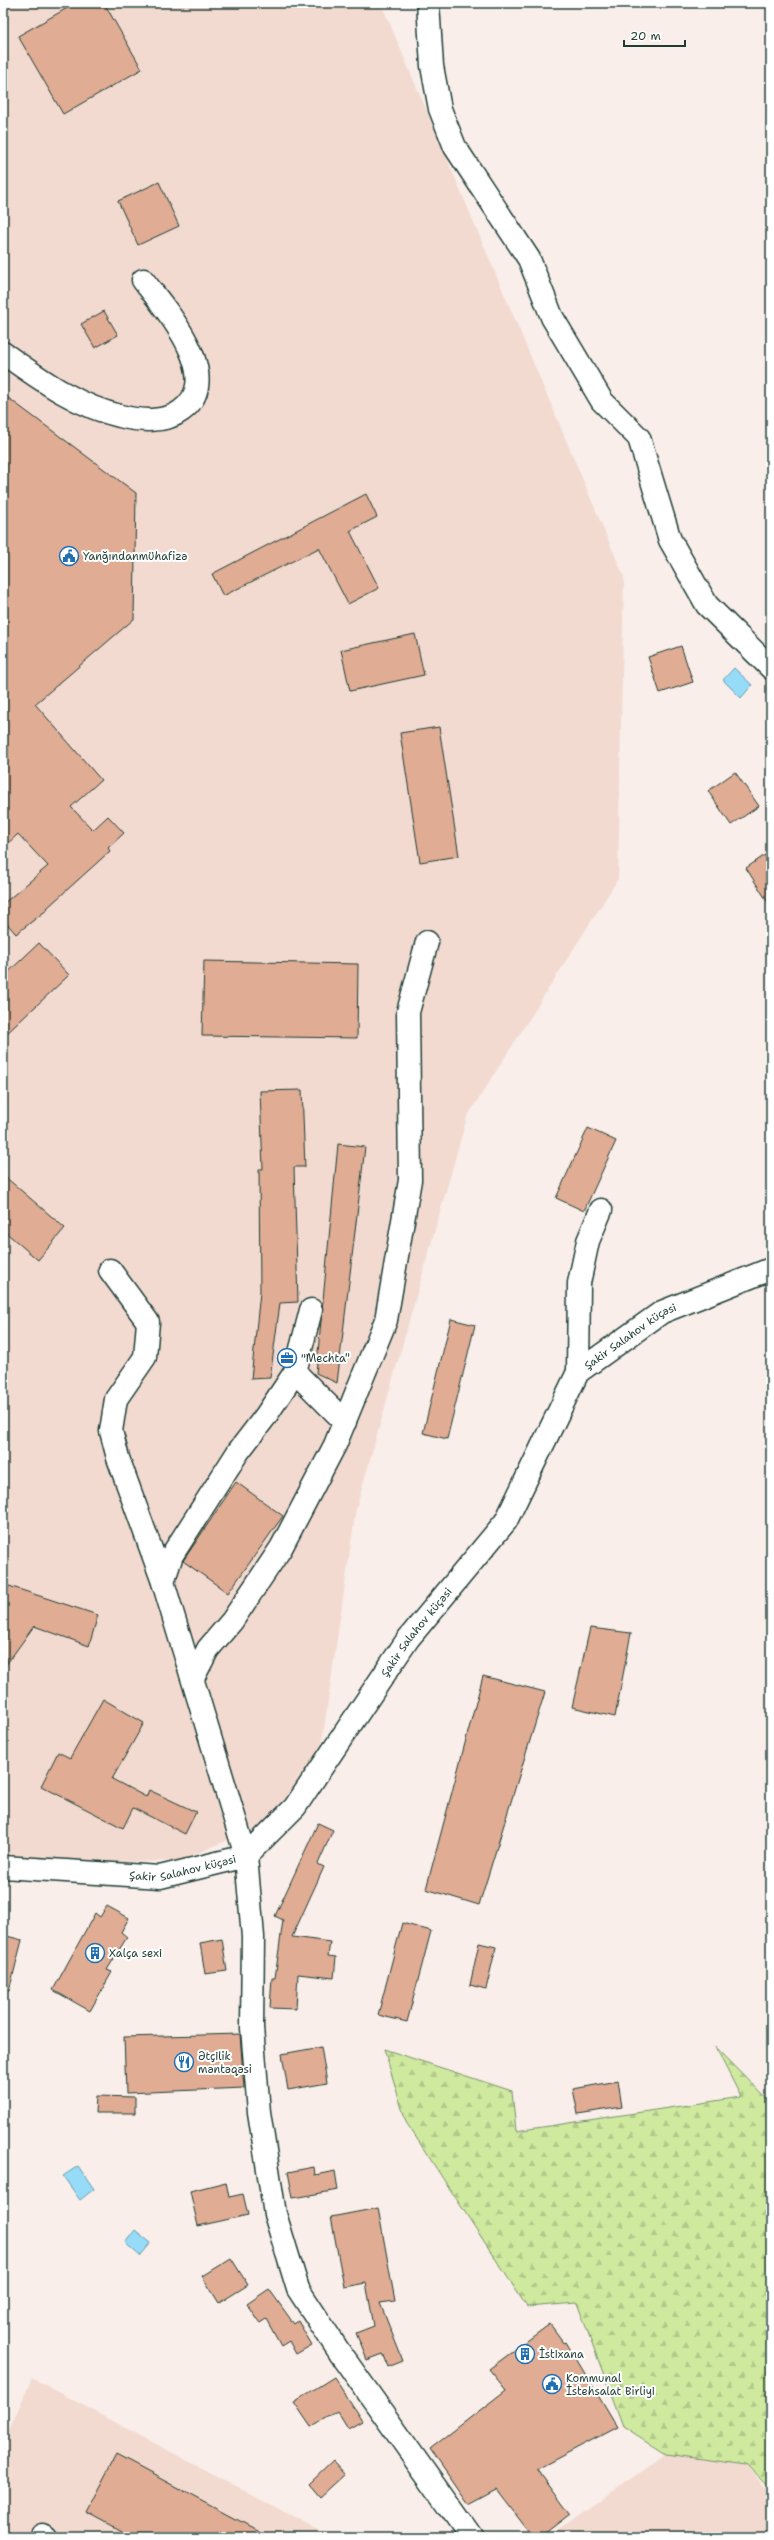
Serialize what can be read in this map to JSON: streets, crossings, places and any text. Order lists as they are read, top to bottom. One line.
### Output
{"streets":{"street":["Şakir Salahov küçəsi"]},"places":{"public building":["Yanğındanmühafizə","Kommunal İstehsalat Birliyi"],"office":["\"Mechta\""],"building":["Xalça sexi","İstixana"],"restaurant":["Ətçilik məntəqəsi"]},"scale_bar":"20 m"}
